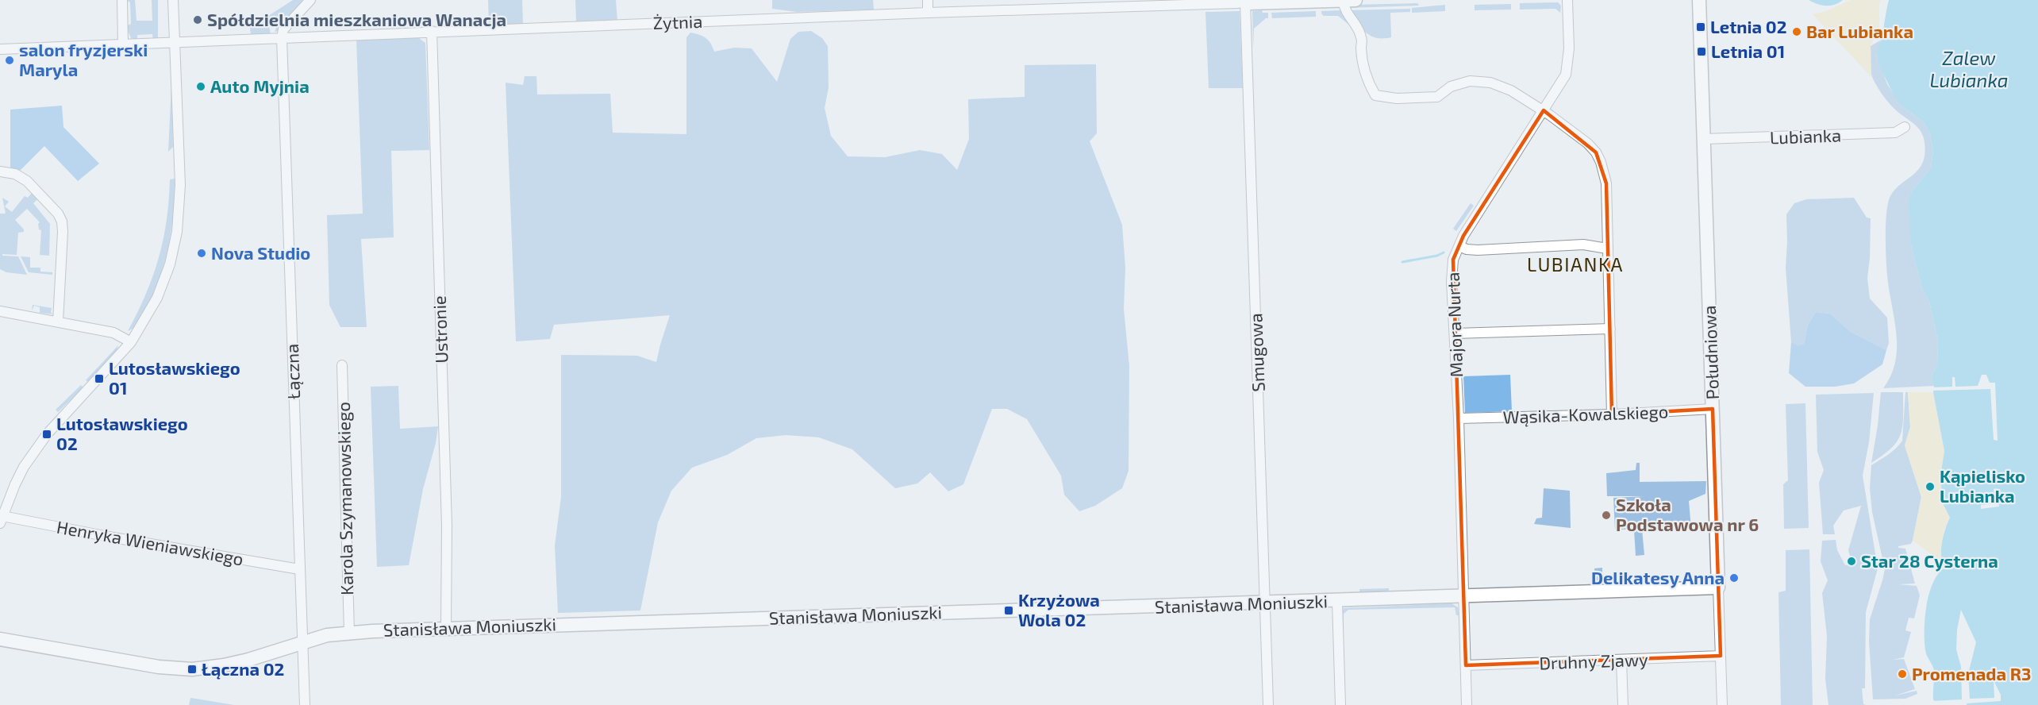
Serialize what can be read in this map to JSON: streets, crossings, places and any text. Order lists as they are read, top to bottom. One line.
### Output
{"streets":{"street":["Żytnia","Lubianka","Majora Nurta","Ustronie","Smugowa","Południowa","Łączna","Wąsika-Kowalskiego","Karola Szymanowskiego","Henryka Wieniawskiego","Stanisława Moniuszki","Druhny Zjawy"]},"crossings":[["Żytnia","Ustronie"],["Żytnia","Smugowa"],["Żytnia","Łączna"],["Lubianka","Południowa"],["Majora Nurta","Wąsika-Kowalskiego"],["Majora Nurta","Stanisława Moniuszki"],["Majora Nurta","Druhny Zjawy"],["Ustronie","Stanisława Moniuszki"],["Smugowa","Stanisława Moniuszki"],["Południowa","Wąsika-Kowalskiego"],["Południowa","Stanisława Moniuszki"],["Południowa","Druhny Zjawy"],["Łączna","Henryka Wieniawskiego"],["Łączna","Stanisława Moniuszki"],["Karola Szymanowskiego","Stanisława Moniuszki"]],"districts":["LUBIANKA"],"water":["Zalew Lubianka"],"places":{"other":["Spółdzielnia mieszkaniowa Wanacja","Bar Lubianka","salon fryzjerski Maryla","Auto Myjnia","Nova Studio","Kąpielisko Lubianka","Szkoła Podstawowa nr 6","Star 28 Cysterna","Delikatesy Anna","Promenada R3"],"transit":["Letnia 02","Letnia 01","Lutosławskiego 01","Lutosławskiego 02","Krzyżowa Wola 02","Łączna 02"]}}
